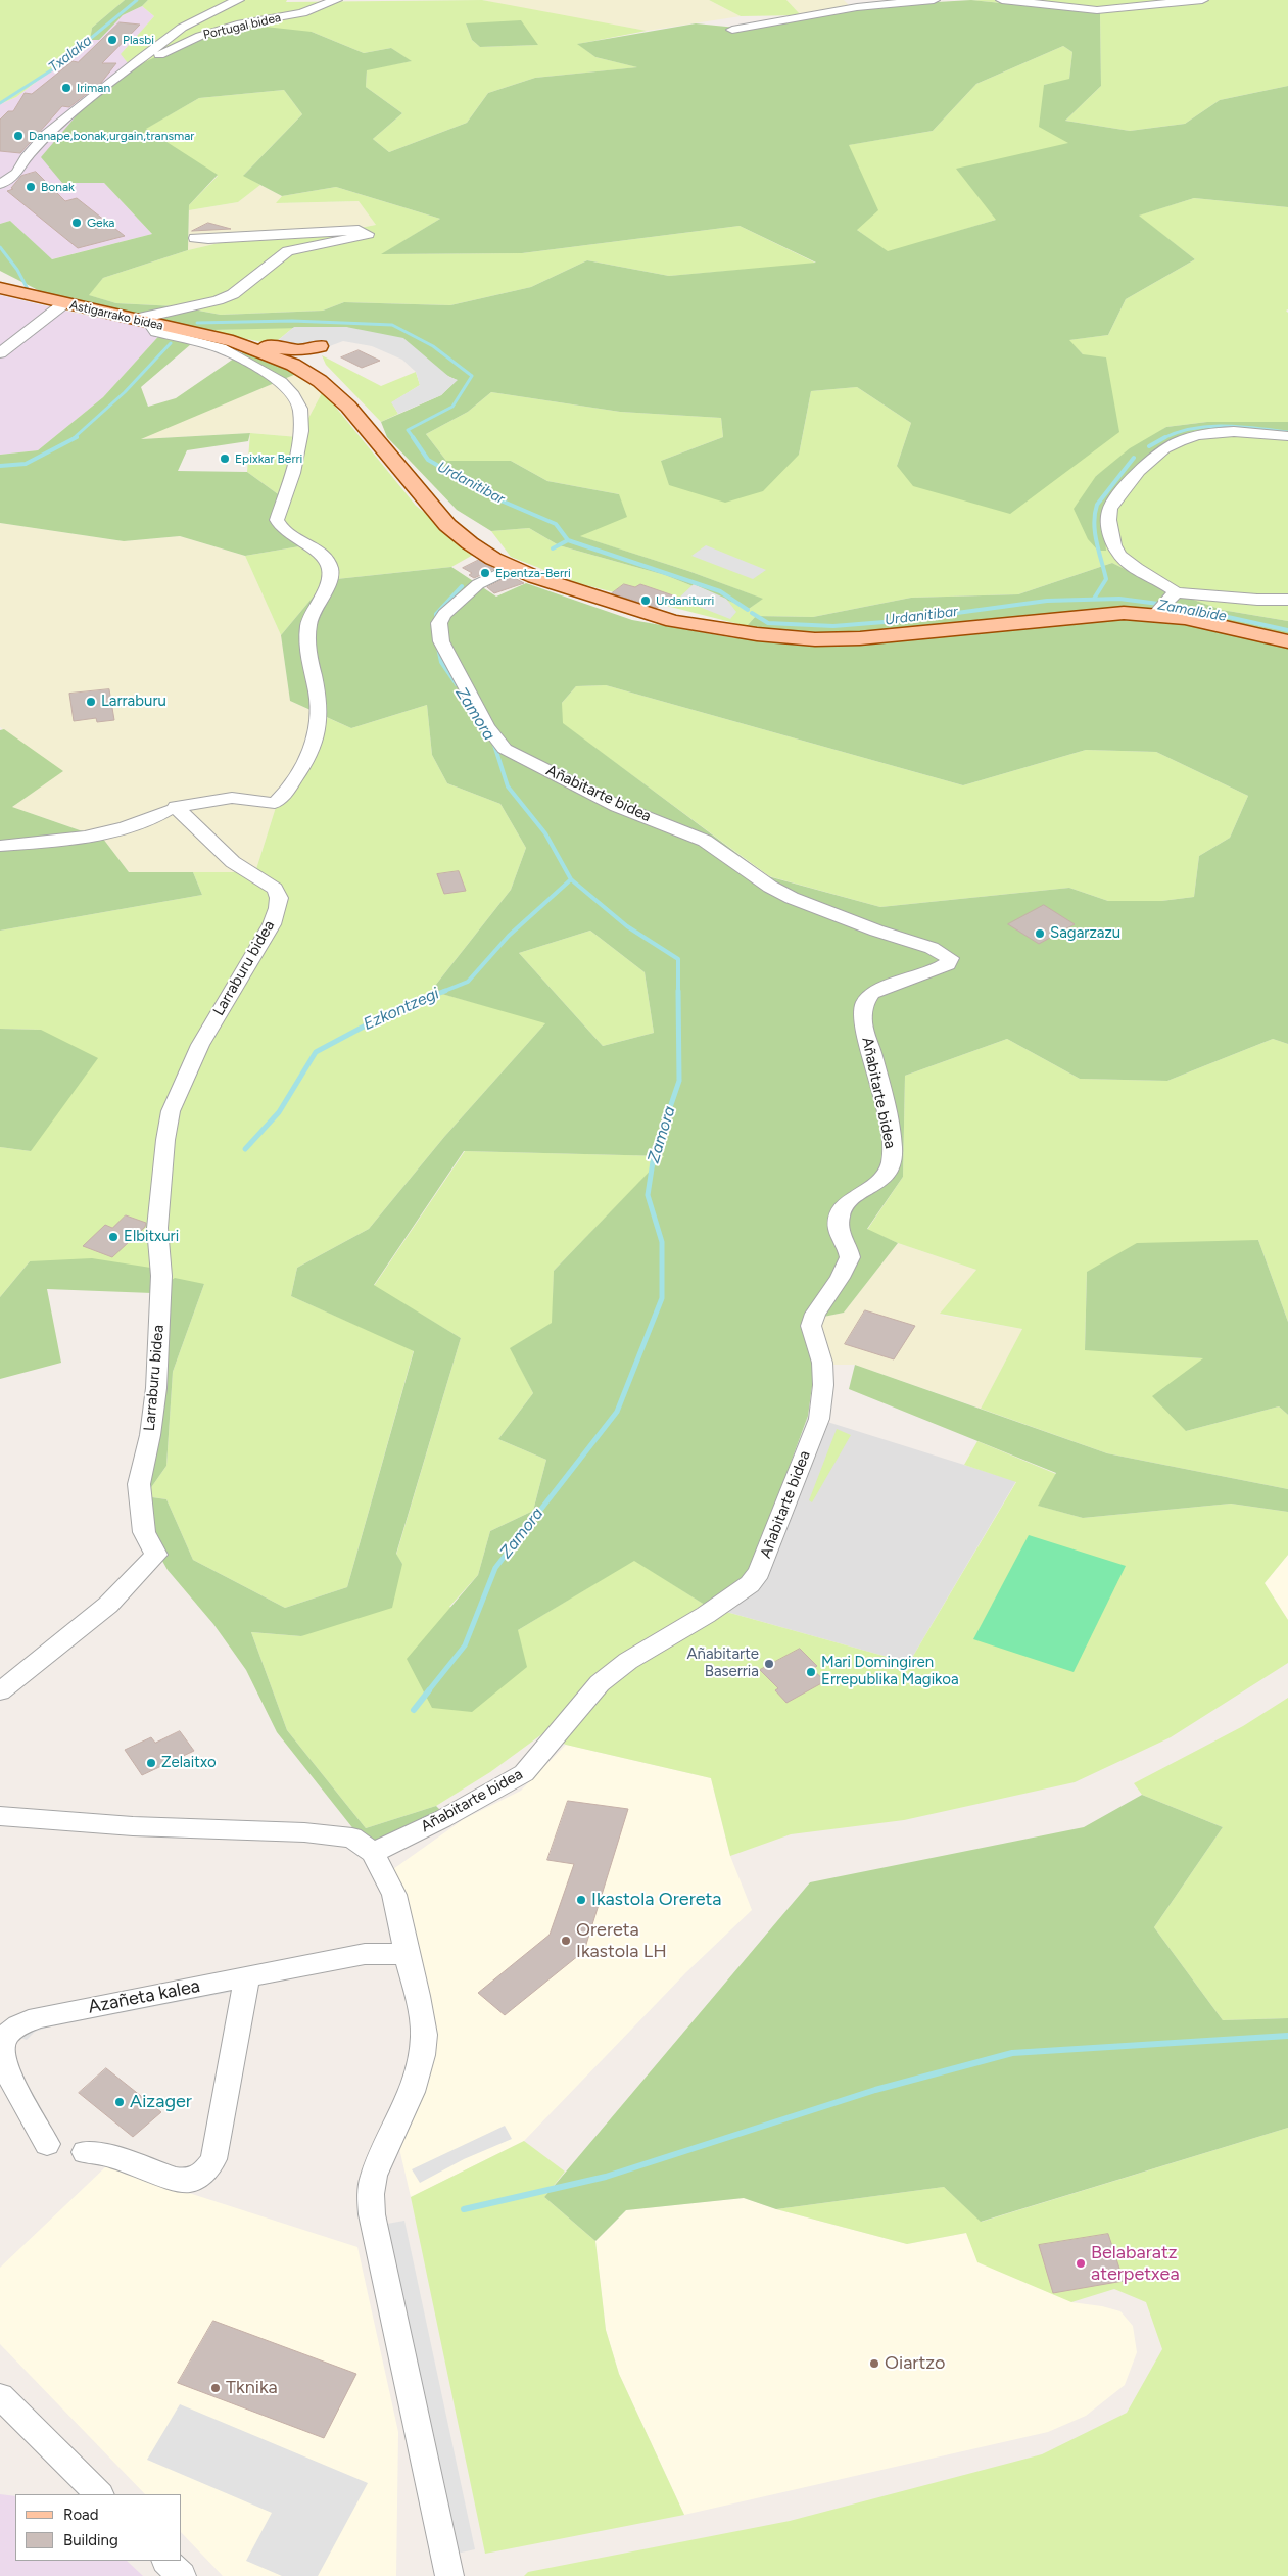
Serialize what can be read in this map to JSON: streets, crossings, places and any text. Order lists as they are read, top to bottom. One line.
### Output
{"streets":{"main road":["Astigarrako bidea"],"street":["Portugal bidea","Añabitarte bidea","Larraburu bidea","Azañeta kalea"]},"crossings":[["Astigarrako bidea","Añabitarte bidea"],["Astigarrako bidea","Larraburu bidea"]],"water":["Txalaka","Urdanitibar","Zamalbide","Zamora","Ezkontzegi"],"places":["Plasbi","Iriman","Danape,bonak,urgain,transmar","Bonak","Geka","Epixkar Berri","Epentza-Berri","Urdaniturri","Larraburu","Sagarzazu","Elbitxuri","Añabitarte Baserria","Mari Domingiren Errepublika Magikoa","Zelaitxo","Ikastola Orereta","Orereta Ikastola LH","Aizager","Belabaratz aterpetxea","Oiartzo","Tknika"],"legend":["Road","Building"]}
